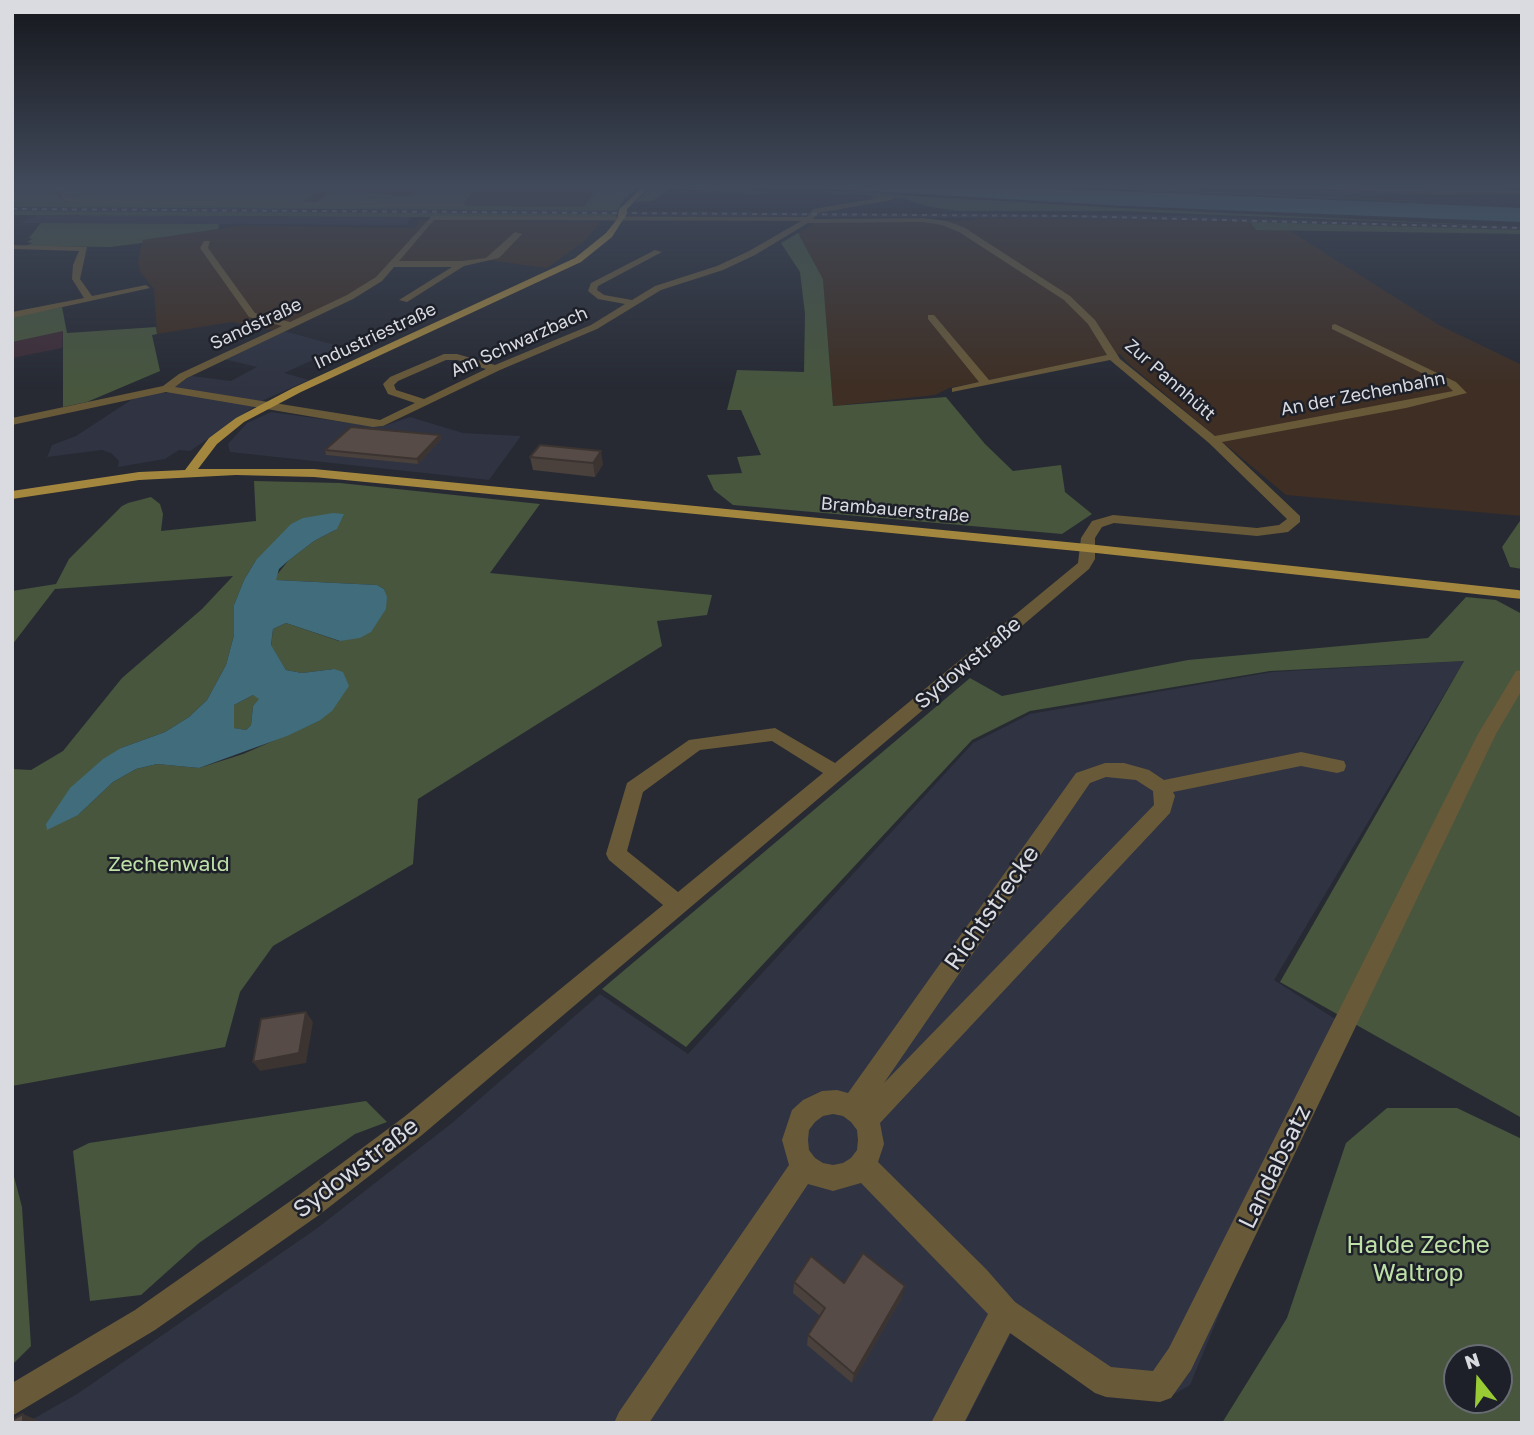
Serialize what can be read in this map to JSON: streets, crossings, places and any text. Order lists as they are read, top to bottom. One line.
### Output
{"streets":{"main road":["Industriestraße","Brambauerstraße"],"street":["Sandstraße","Am Schwarzbach","Zur Pannhütt","An der Zechenbahn","Sydowstraße","Richtstrecke","Landabsatz"]},"crossings":[["Industriestraße","Am Schwarzbach"],["Industriestraße","Brambauerstraße"],["Zur Pannhütt","An der Zechenbahn"],["Zur Pannhütt","Brambauerstraße"],["Zur Pannhütt","Sydowstraße"],["Brambauerstraße","Sydowstraße"]],"parks":["Zechenwald","Halde Zeche Waltrop"],"north":"top"}
